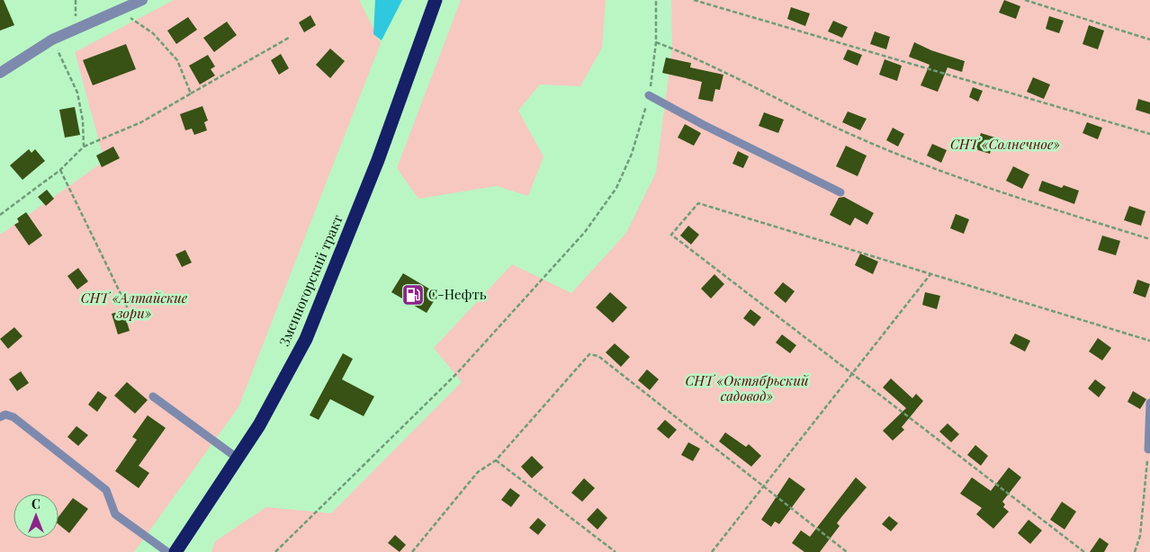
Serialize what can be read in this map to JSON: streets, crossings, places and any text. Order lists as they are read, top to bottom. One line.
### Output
{"streets":{"highway":["Змеиногорский тракт"]},"parks":["СНТ «Солнечное»","СНТ «Алтайские зори»","СНТ «Октябрьский садовод»"],"places":{"fuel station":["С-Нефть"]},"north":"top"}
